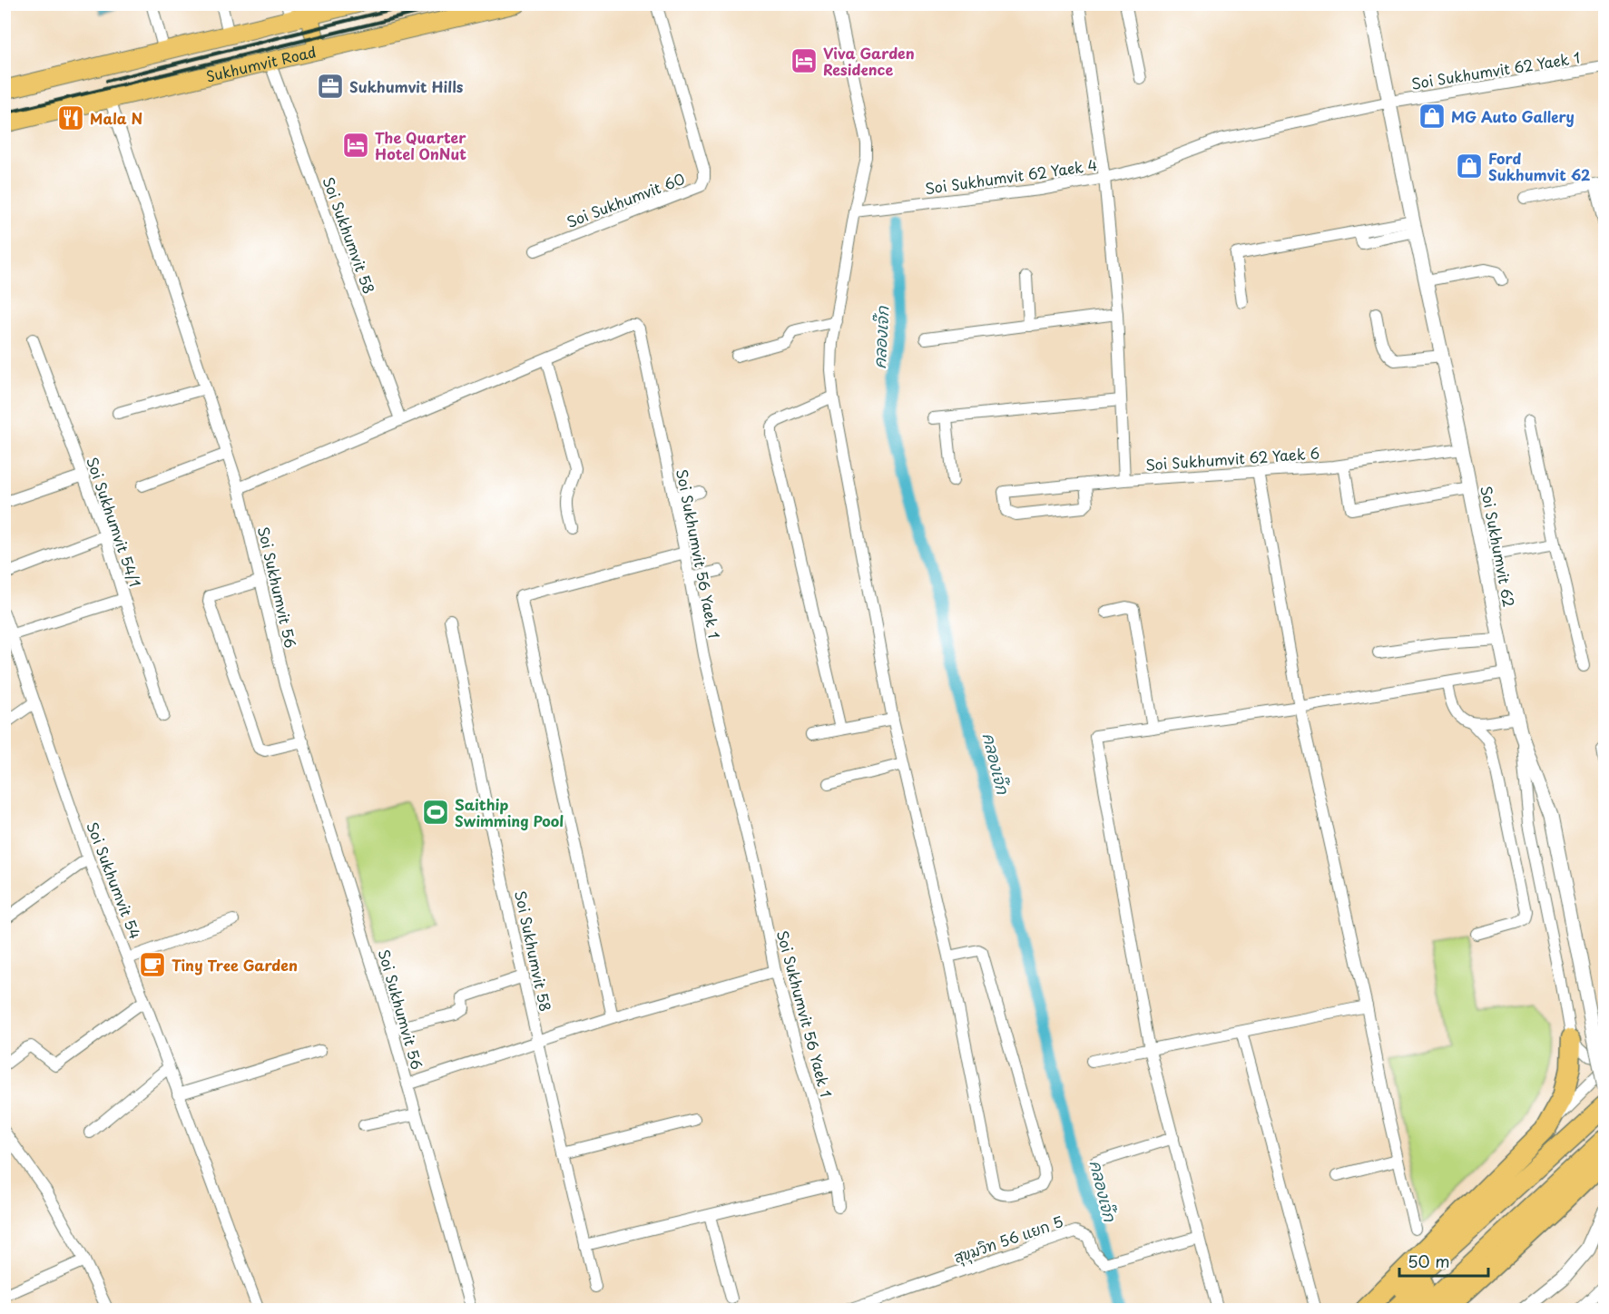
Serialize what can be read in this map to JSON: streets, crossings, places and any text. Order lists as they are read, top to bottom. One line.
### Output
{"streets":{"main road":["Sukhumvit Road"],"street":["Soi Sukhumvit 62 Yaek 1","Soi Sukhumvit 62 Yaek 4","Soi Sukhumvit 60","Soi Sukhumvit 58","Soi Sukhumvit 62 Yaek 6","Soi Sukhumvit 54/1","Soi Sukhumvit 62","Soi Sukhumvit 56 Yaek 1","Soi Sukhumvit 56","Soi Sukhumvit 54","สุขุมวิท 56 แยก 5"]},"crossings":[["Sukhumvit Road","Soi Sukhumvit 58"],["Sukhumvit Road","Soi Sukhumvit 56"],["Soi Sukhumvit 62 Yaek 1","Soi Sukhumvit 62 Yaek 4"],["Soi Sukhumvit 62 Yaek 1","Soi Sukhumvit 62"],["Soi Sukhumvit 62 Yaek 4","Soi Sukhumvit 62"],["Soi Sukhumvit 58","Soi Sukhumvit 56 Yaek 1"],["Soi Sukhumvit 58","Soi Sukhumvit 56"],["Soi Sukhumvit 62 Yaek 6","Soi Sukhumvit 62"],["Soi Sukhumvit 56 Yaek 1","Soi Sukhumvit 56"]],"water":["คลองเจ๊ก"],"places":{"hotel":["Viva Garden Residence","The Quarter Hotel OnNut"],"office":["Sukhumvit Hills"],"shop":["MG Auto Gallery","Ford Sukhumvit 62"],"restaurant":["Mala N"],"sports":["Saithip Swimming Pool"],"cafe":["Tiny Tree Garden"]},"scale_bar":"50 m"}
